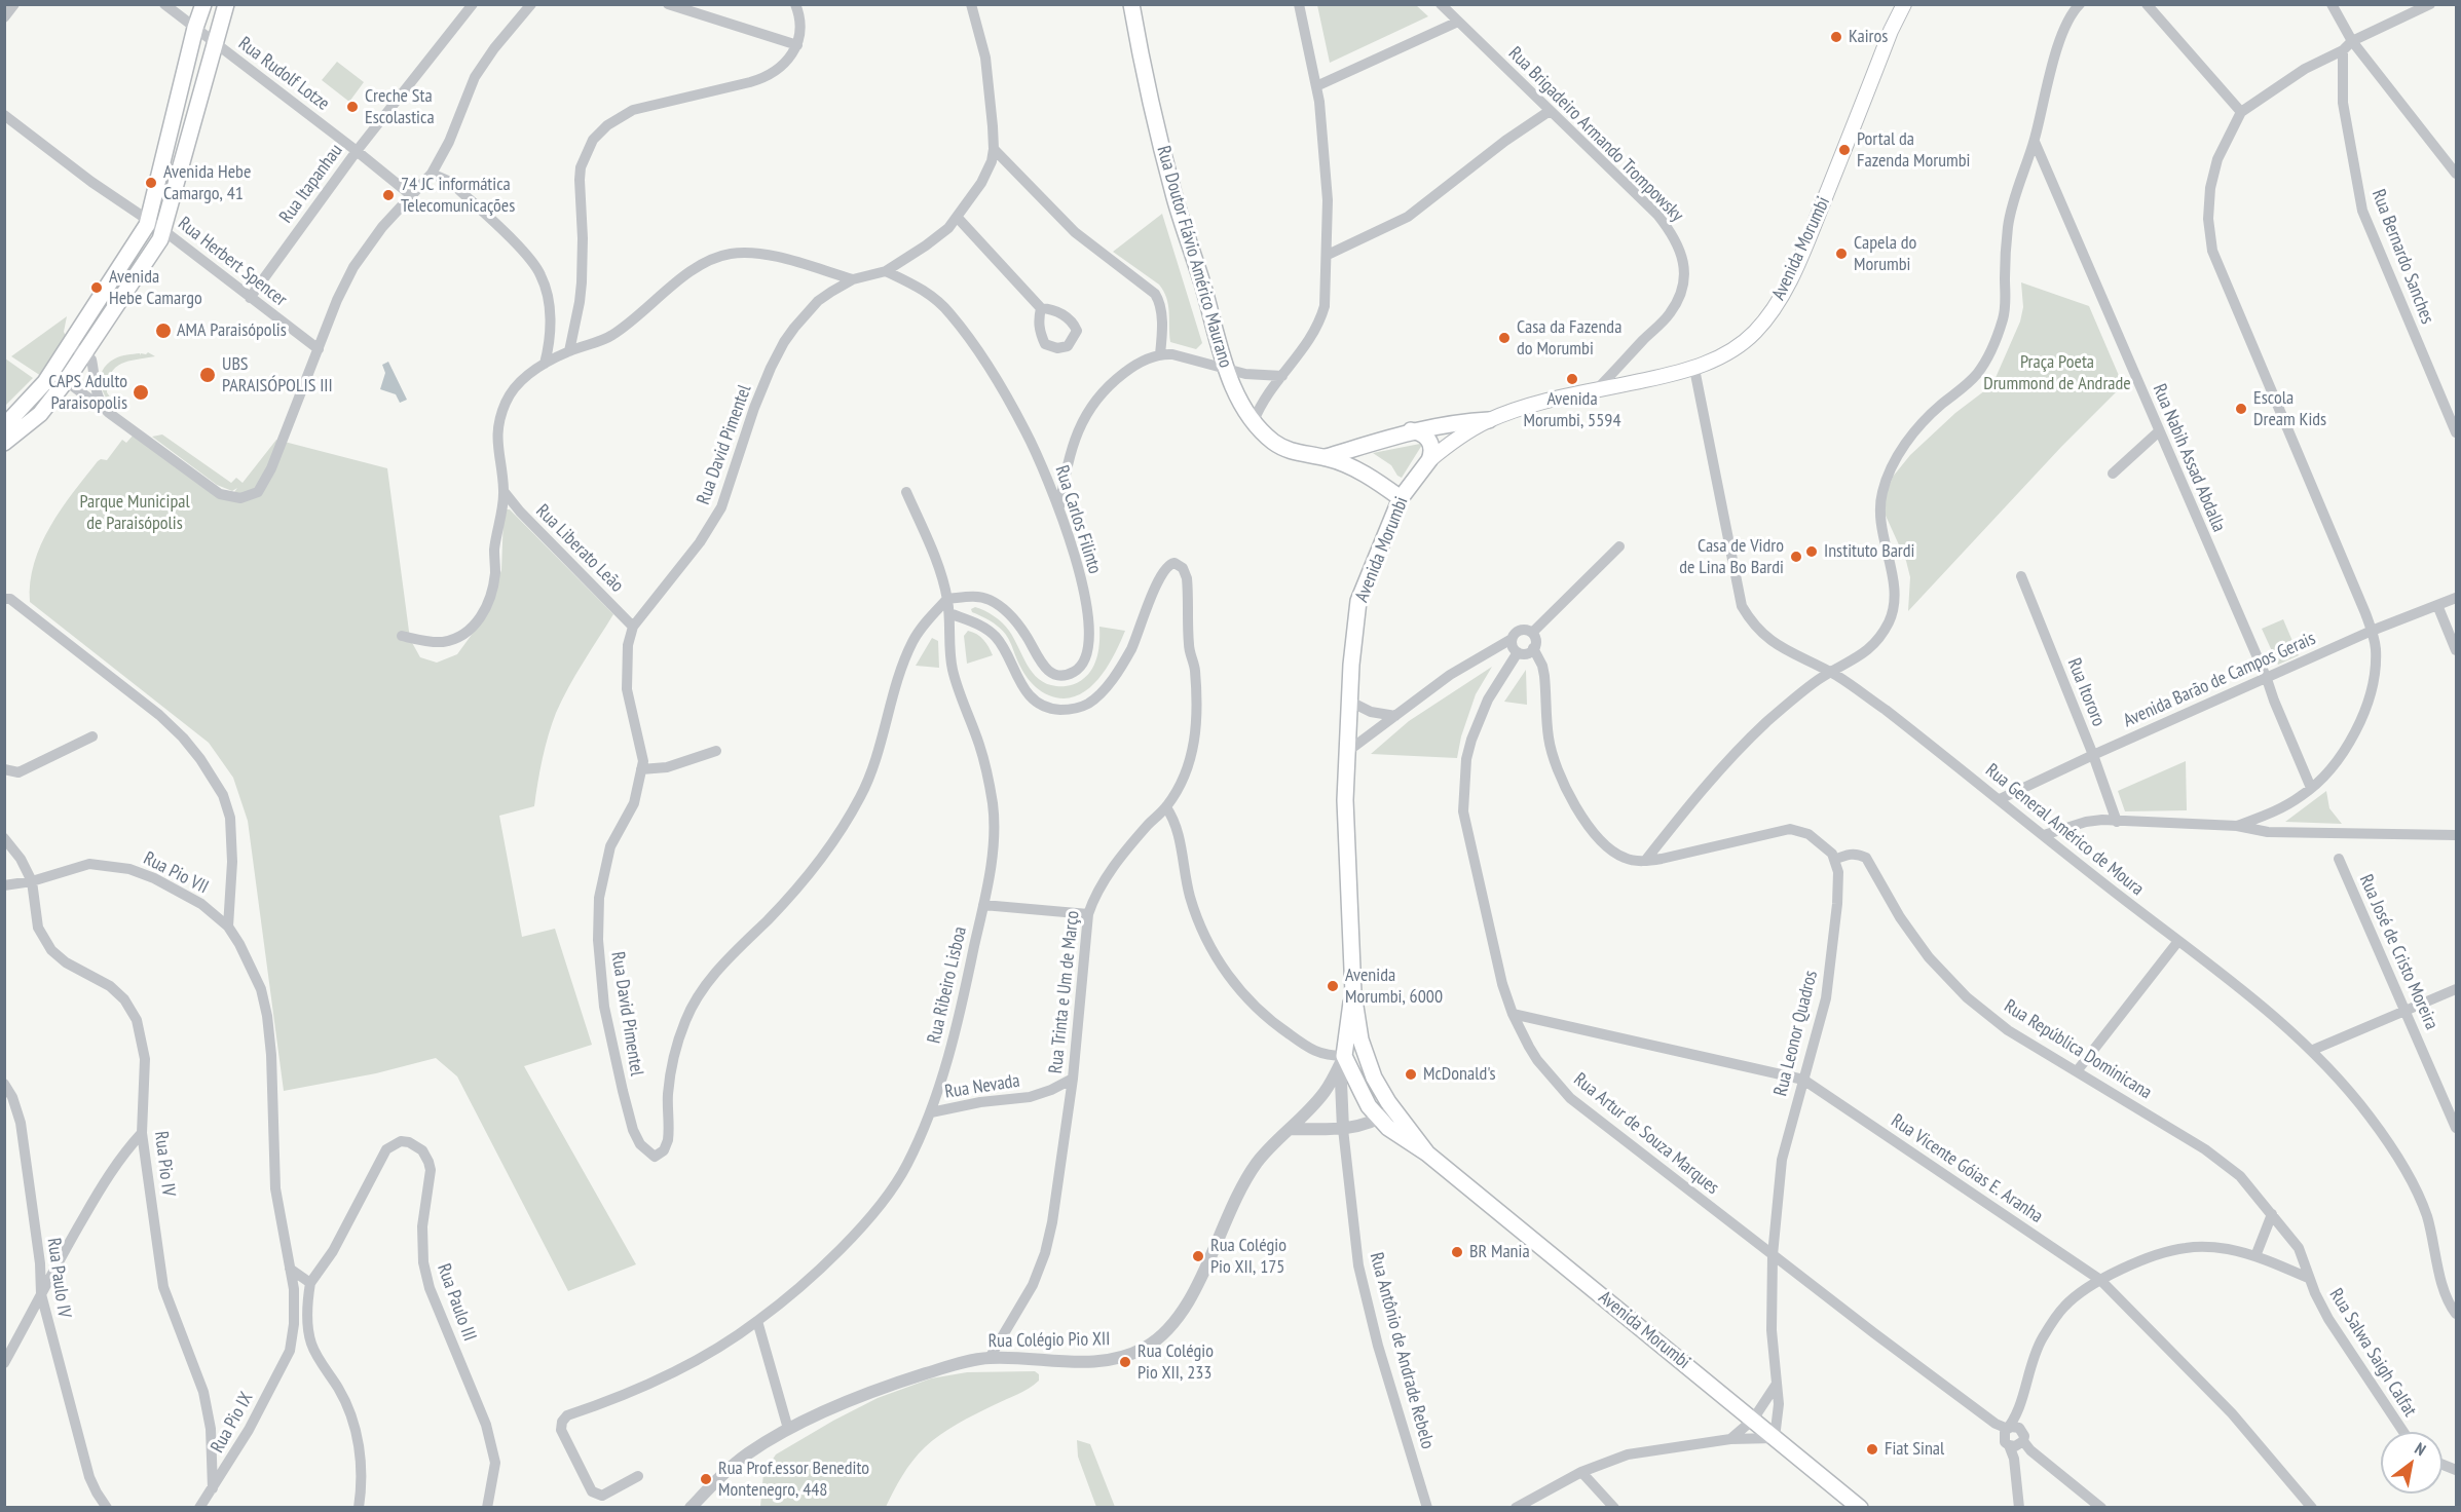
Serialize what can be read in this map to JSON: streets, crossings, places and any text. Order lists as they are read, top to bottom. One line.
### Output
{"streets":{"main road":["Avenida Morumbi","Rua Doutor Flávio Américo Maurano"],"street":["Rua Rudolf Lotze","Rua Brigadeiro Armando Trompowsky","Rua Itapanhau","Rua Bernardo Sanches","Rua Herbert Spencer","Rua David Pimentel","Rua Nabih Assad Abdalla","Rua Carlos Filinto","Rua Liberato Leão","Avenida Barão de Campos Gerais","Rua Itororo","Rua General Américo de Moura","Rua Pio VII","Rua José de Cristo Moreira","Rua Ribeiro Lisboa","Rua Trinta e Um de Março","Rua Leonor Quadros","Rua República Dominicana","Rua Nevada","Rua Artur de Souza Marques","Rua Pio IV","Rua Vicente Góias E. Aranha","Rua Paulo IV","Rua Paulo III","Rua Colégio Pio XII","Rua Antônio de Andrade Rebelo","Rua Salwa Saigh Calfat","Rua Pio IX"]},"crossings":[["Rua Rudolf Lotze","Rua Itapanhau"],["Rua Brigadeiro Armando Trompowsky","Avenida Morumbi"],["Rua Itapanhau","Rua Herbert Spencer"],["Avenida Morumbi","Rua Doutor Flávio Américo Maurano"],["Avenida Morumbi","Rua General Américo de Moura"],["Avenida Morumbi","Rua Leonor Quadros"],["Avenida Morumbi","Rua Colégio Pio XII"],["Rua David Pimentel","Rua Carlos Filinto"],["Rua David Pimentel","Rua Liberato Leão"],["Rua David Pimentel","Rua Ribeiro Lisboa"],["Rua Nabih Assad Abdalla","Avenida Barão de Campos Gerais"],["Rua Carlos Filinto","Rua Ribeiro Lisboa"],["Avenida Barão de Campos Gerais","Rua Itororo"],["Avenida Barão de Campos Gerais","Rua General Américo de Moura"],["Rua Pio VII","Rua Pio IV"],["Rua Pio VII","Rua Pio IX"],["Rua Ribeiro Lisboa","Rua Trinta e Um de Março"],["Rua Ribeiro Lisboa","Rua Nevada"],["Rua Trinta e Um de Março","Rua Nevada"],["Rua Trinta e Um de Março","Rua Colégio Pio XII"],["Rua Leonor Quadros","Rua República Dominicana"],["Rua Leonor Quadros","Rua Artur de Souza Marques"],["Rua Leonor Quadros","Rua Vicente Góias E. Aranha"],["Rua República Dominicana","Rua Salwa Saigh Calfat"],["Rua Artur de Souza Marques","Rua Vicente Góias E. Aranha"],["Rua Pio IV","Rua Pio IX"]],"parks":["Praça Poeta Drummond de Andrade","Parque Municipal de Paraisópolis"],"places":["Kairos","Creche Sta Escolastica","Portal da Fazenda Morumbi","Avenida Hebe Camargo, 41","74 JC informática Telecomunicações","Capela do Morumbi","Avenida Hebe Camargo","AMA Paraisópolis","Casa da Fazenda do Morumbi","UBS PARAISÓPOLIS III","Avenida Morumbi, 5594","CAPS Adulto Paraisopolis","Escola Dream Kids","Instituto Bardi","Casa de Vidro de Lina Bo Bardi","Avenida Morumbi, 6000","McDonald's","BR Mania","Rua Colégio Pio XII, 175","Rua Colégio Pio XII, 233","Fiat Sinal","Rua Prof.essor Benedito Montenegro, 448"],"north":"top right"}
